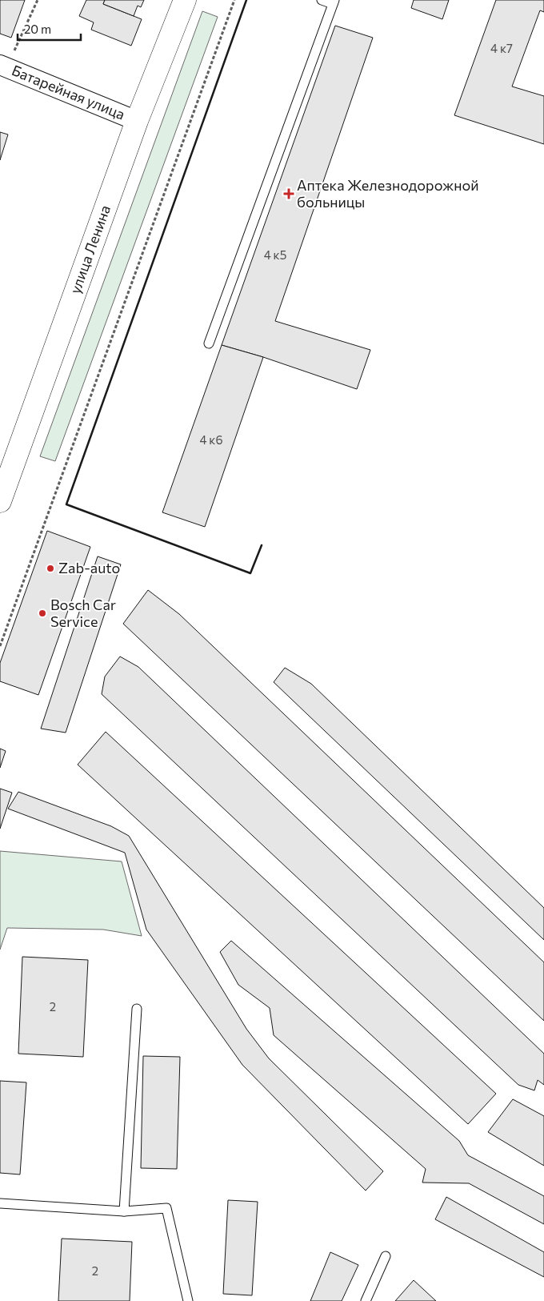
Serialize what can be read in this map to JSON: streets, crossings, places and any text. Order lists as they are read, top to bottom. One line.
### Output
{"streets":{"main road":["улица Ленина"],"street":["Батарейная улица"]},"crossings":[["Батарейная улица","улица Ленина"]],"places":{"health":["Аптека Железнодорожной больницы"],"other":["Zab-auto","Bosch Car Service"]},"house_numbers":["4 к7","4 к5","4 к6","2","2"],"scale_bar":"20 m"}
